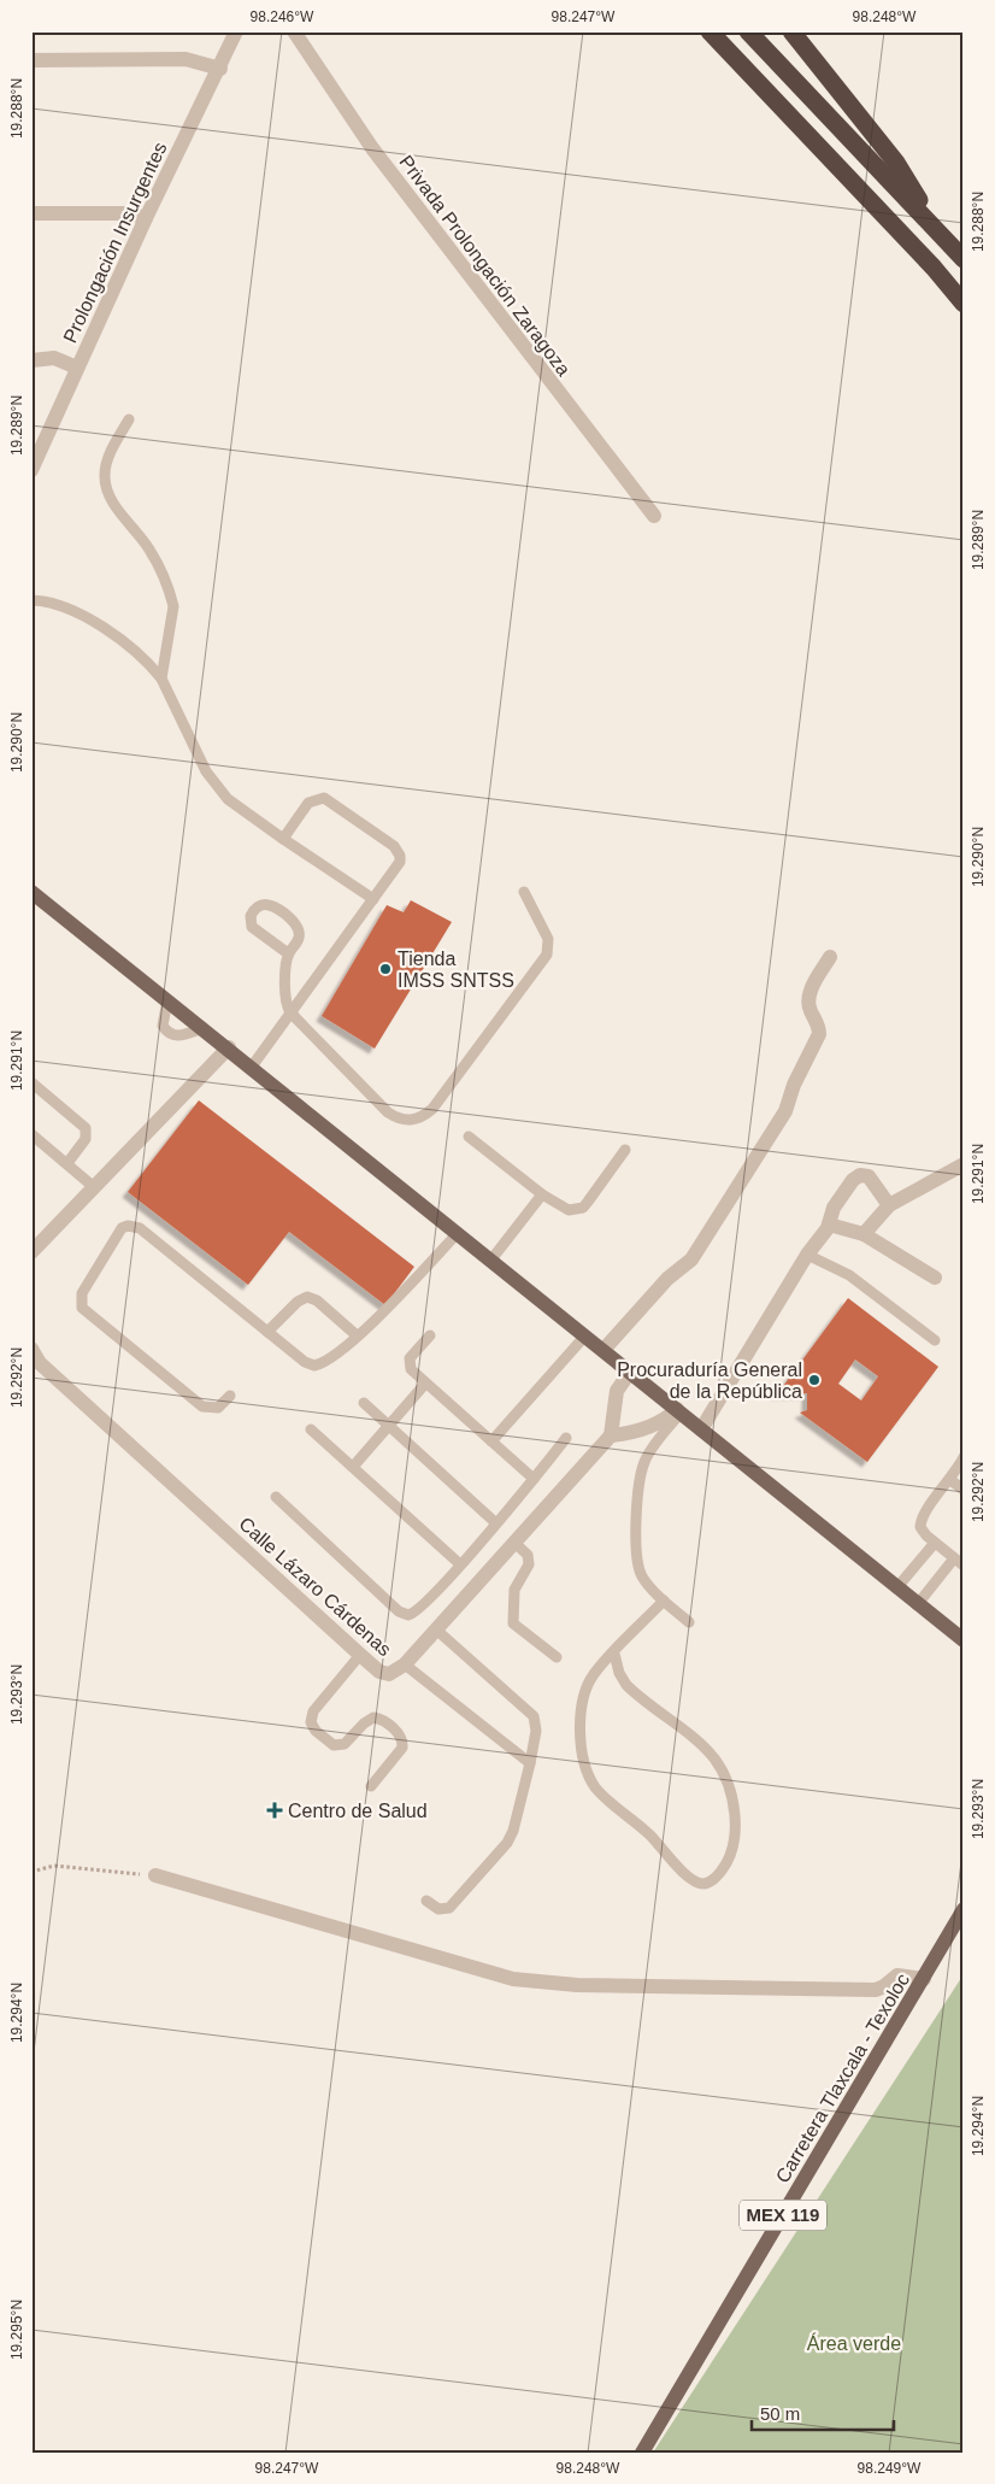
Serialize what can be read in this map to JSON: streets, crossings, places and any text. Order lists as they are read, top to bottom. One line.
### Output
{"streets":{"main road":["Carretera Tlaxcala - Texoloc","MEX 119"],"street":["Prolongación Insurgentes","Privada Prolongación Zaragoza","Calle Lázaro Cárdenas"]},"parks":["Área verde"],"places":{"other":["Tienda IMSS SNTSS","Procuraduría General de la República"],"health":["Centro de Salud"]},"scale_bar":"50 m","coordinates":["98.246°W","98.247°W","98.248°W","19.288°N","19.289°N","19.290°N","19.291°N","19.292°N","19.293°N","19.294°N","19.295°N","98.249°W"]}
